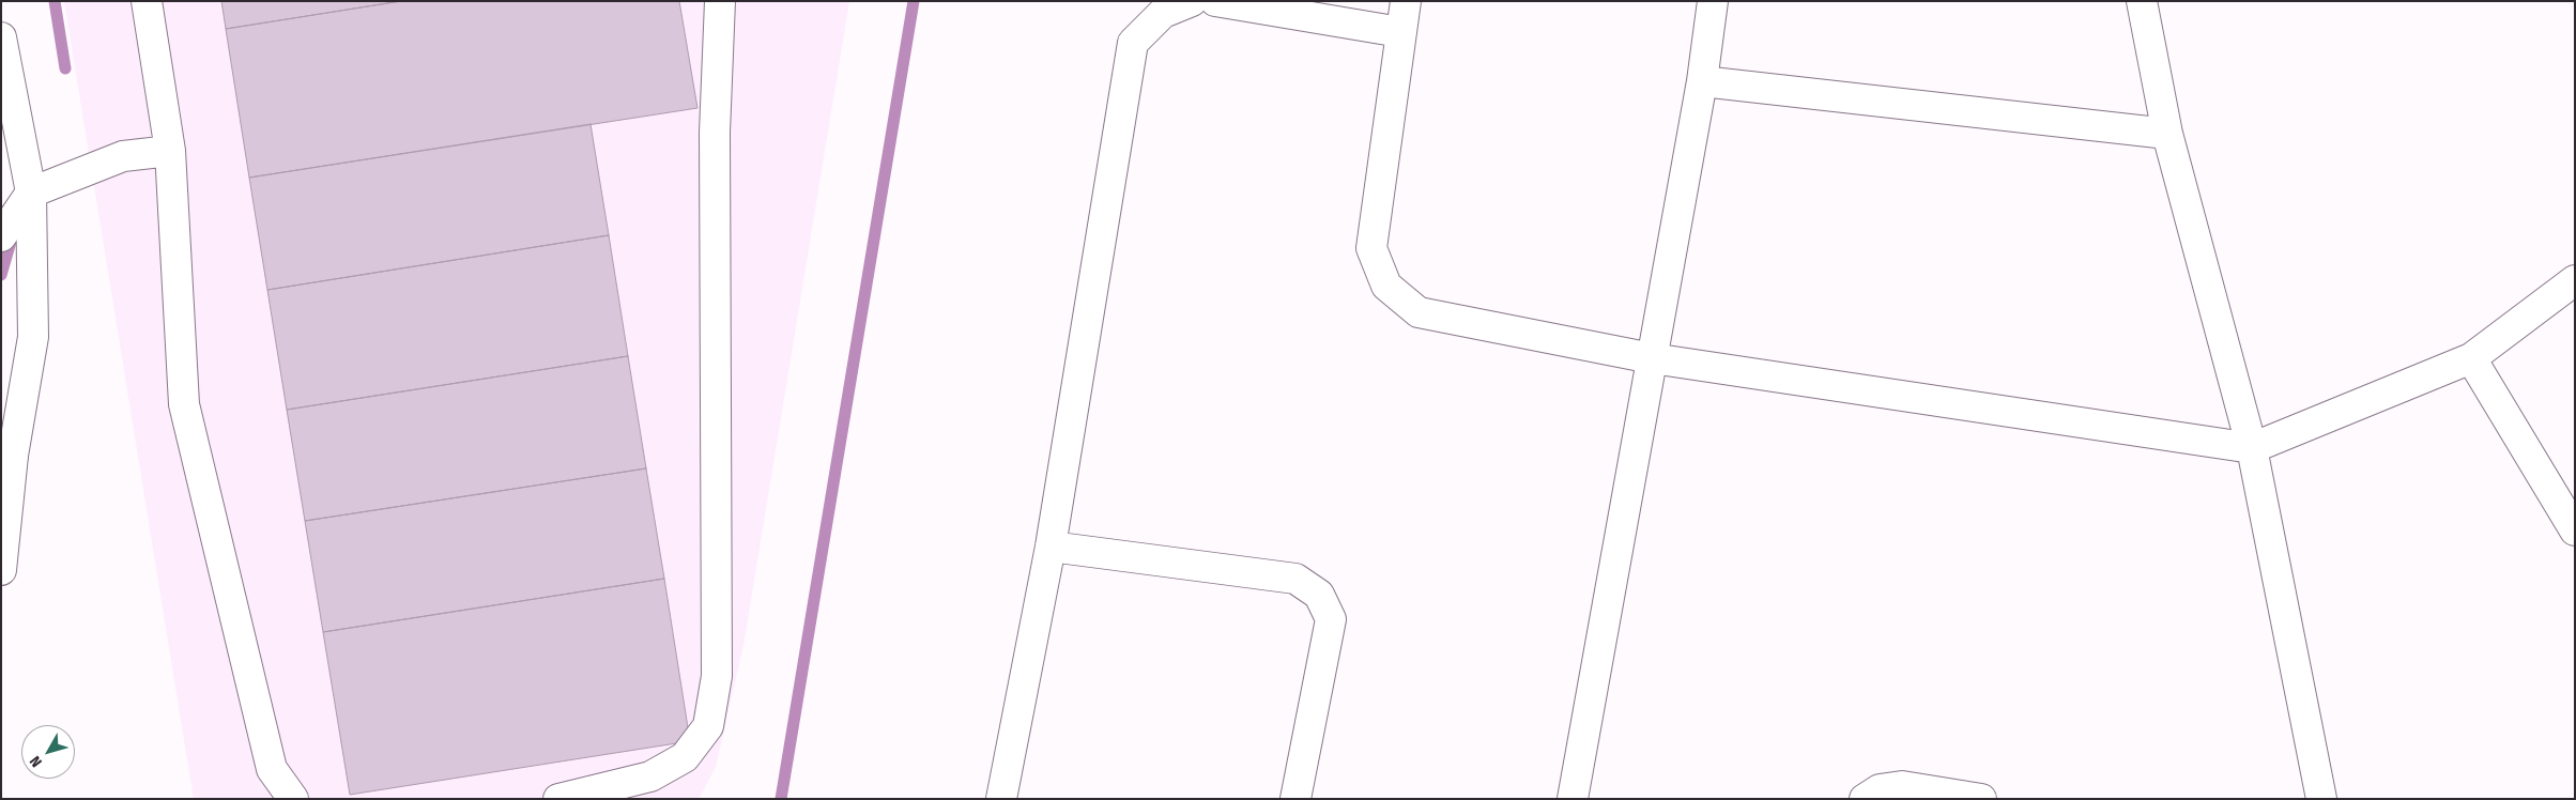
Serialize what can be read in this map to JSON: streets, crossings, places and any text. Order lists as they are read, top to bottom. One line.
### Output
{"north":"bottom left"}
